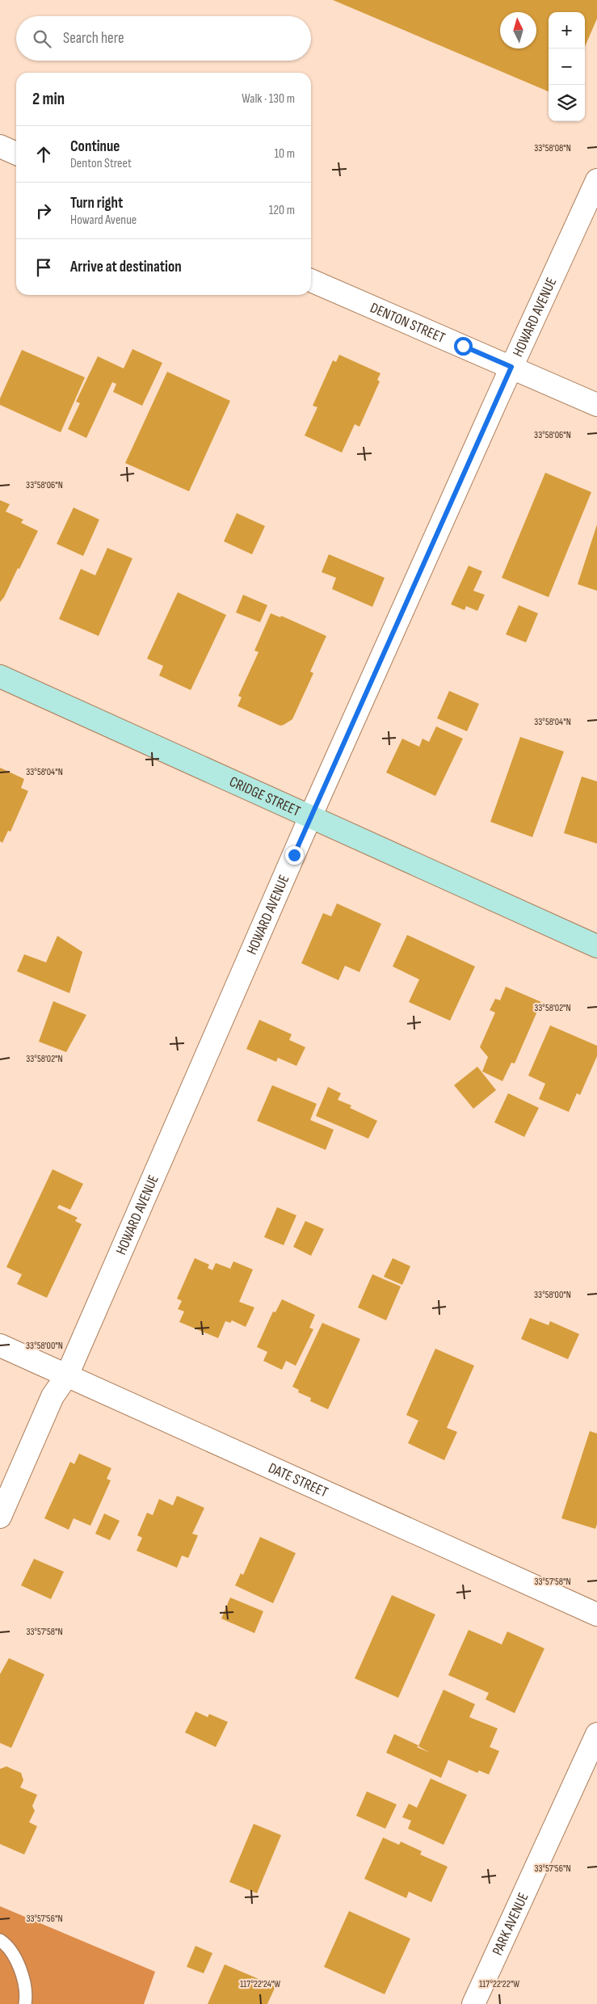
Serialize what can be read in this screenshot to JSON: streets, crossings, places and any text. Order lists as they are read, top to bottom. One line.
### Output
{"streets":{"street":["HOWARD AVENUE","DENTON STREET","CRIDGE STREET","DATE STREET","PARK AVENUE"]},"crossings":[["HOWARD AVENUE","DENTON STREET"],["HOWARD AVENUE","CRIDGE STREET"],["HOWARD AVENUE","DATE STREET"]],"north":"top","page":{"map_buttons":["+","−"],"search":"Search here","heading":["2 min","Walk · 130 m"],"list":[["Continue","Denton Street","10 m"],["Turn right","Howard Avenue","120 m"],"Arrive at destination"]},"coordinates":["33°58'08\"N","33°58'06\"N","33°58'04\"N","33°58'02\"N","33°58'00\"N","33°57'58\"N","33°57'56\"N","117°22'24\"W","117°22'22\"W"]}
